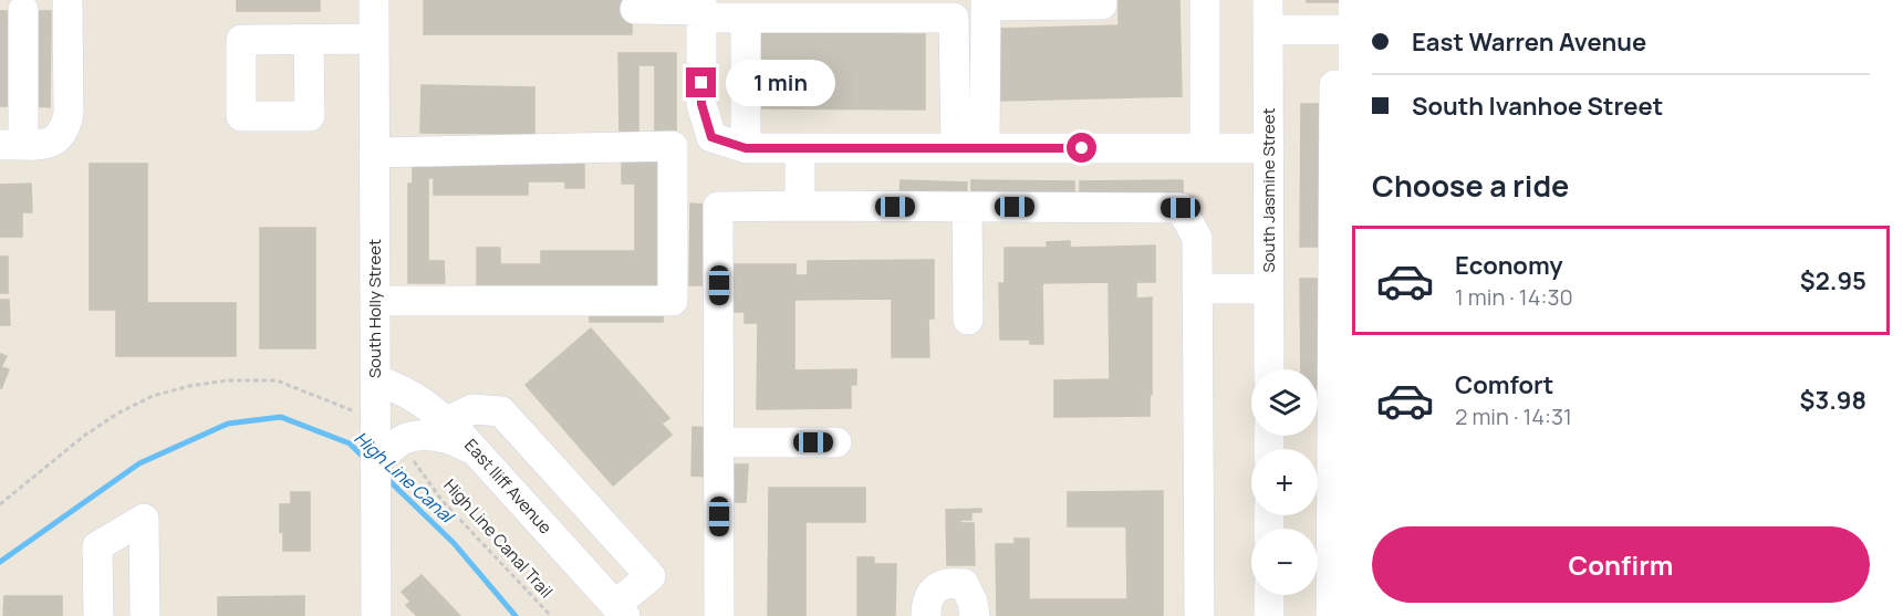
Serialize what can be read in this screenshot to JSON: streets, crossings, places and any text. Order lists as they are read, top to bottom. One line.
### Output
{"streets":{"street":["South Jasmine Street","South Holly Street","East Iliff Avenue"],"path":["High Line Canal Trail"]},"crossings":[["South Holly Street","East Iliff Avenue"]],"water":["High Line Canal"],"page":{"banner":["East Warren Avenue","South Ivanhoe Street"],"bubble":"1 min","heading":"Choose a ride","list":[{"name":"Economy","note":"1 min · 14:30","value":"$2.95"},{"name":"Comfort","note":"2 min · 14:31","value":"$3.98"}],"map_buttons":["+","−"],"buttons":"Confirm"}}
